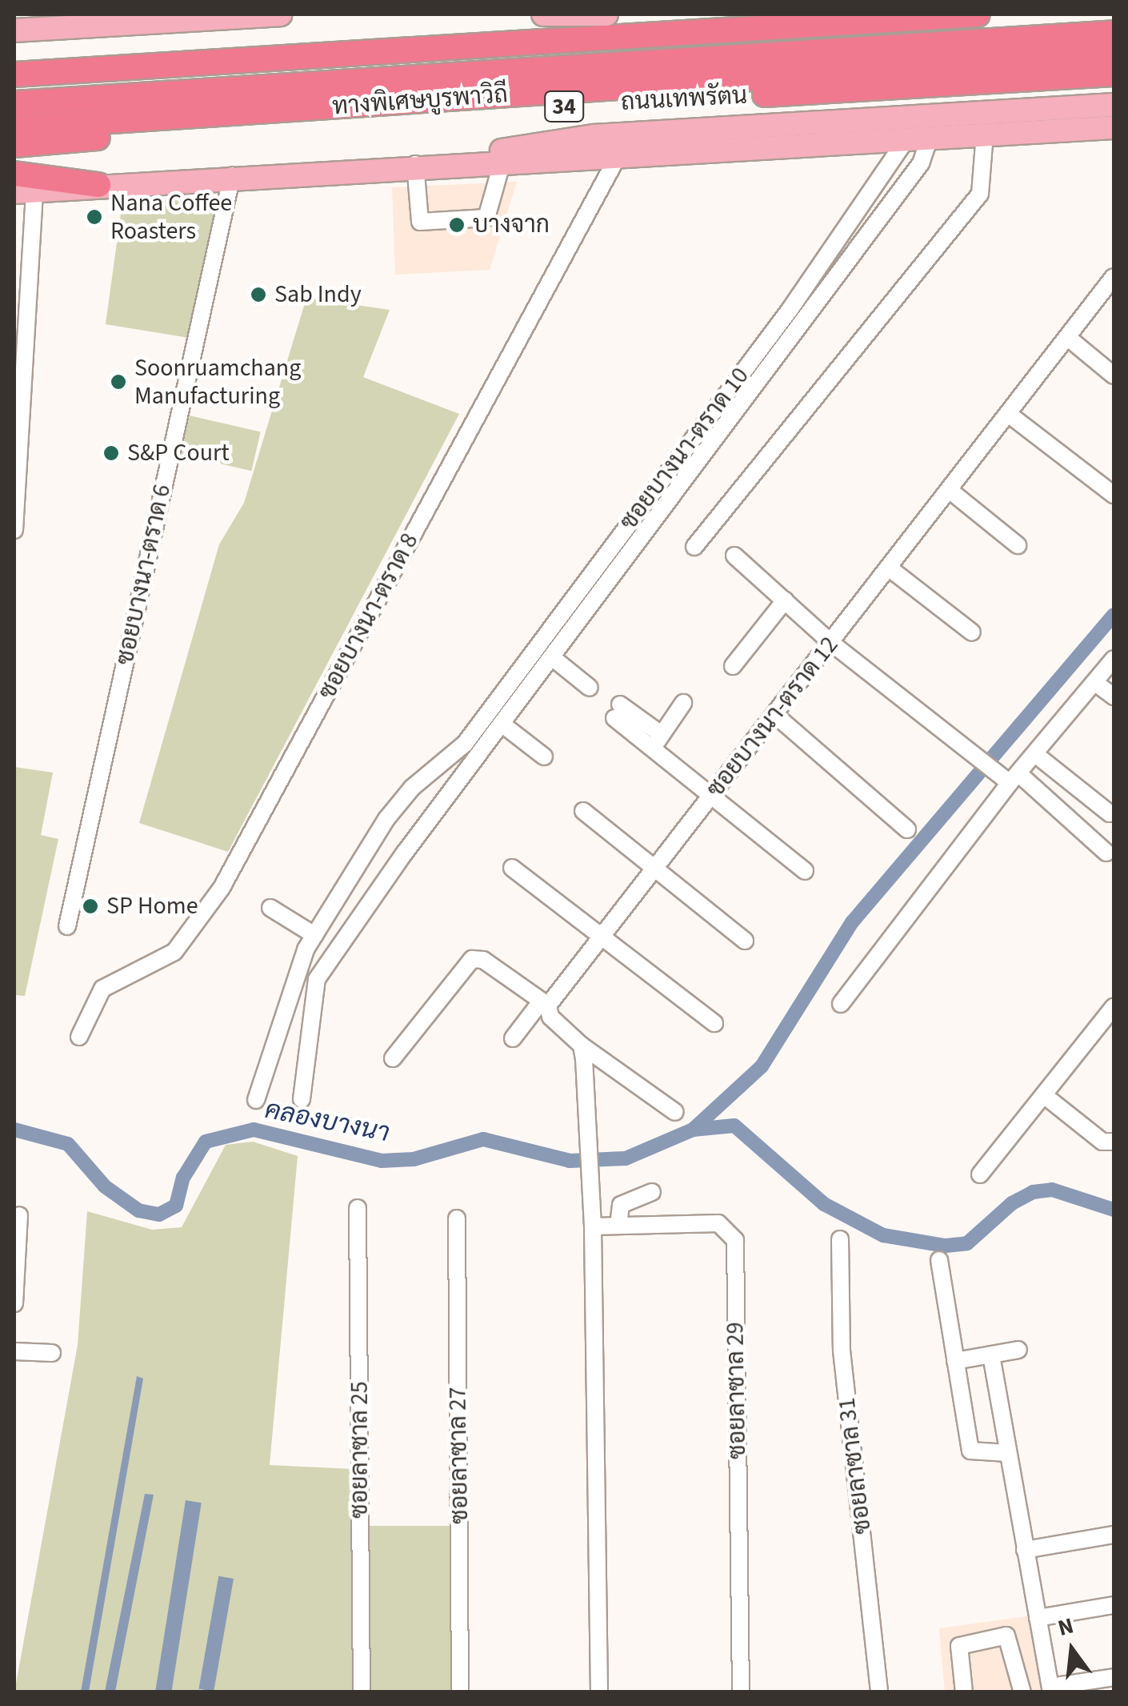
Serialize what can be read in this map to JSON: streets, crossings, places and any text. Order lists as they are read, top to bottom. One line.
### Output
{"streets":{"highway":["ถนนเทพรัตน","ทางพิเศษบูรพาวิถี","34"],"street":["ซอยบางนา-ตราด 10","ซอยบางนา-ตราด 6","ซอยบางนา-ตราด 8","ซอยบางนา-ตราด 12","ซอยลาซาล 29","ซอยลาซาล 25","ซอยลาซาล 27","ซอยลาซาล 31"]},"crossings":[["34","ซอยบางนา-ตราด 10"],["34","ซอยบางนา-ตราด 6"],["34","ซอยบางนา-ตราด 8"]],"water":["คลองบางนา"],"places":["Nana Coffee Roasters","บางจาก","Sab Indy","Soonruamchang Manufacturing","S&P Court","SP Home"],"north":"top"}
